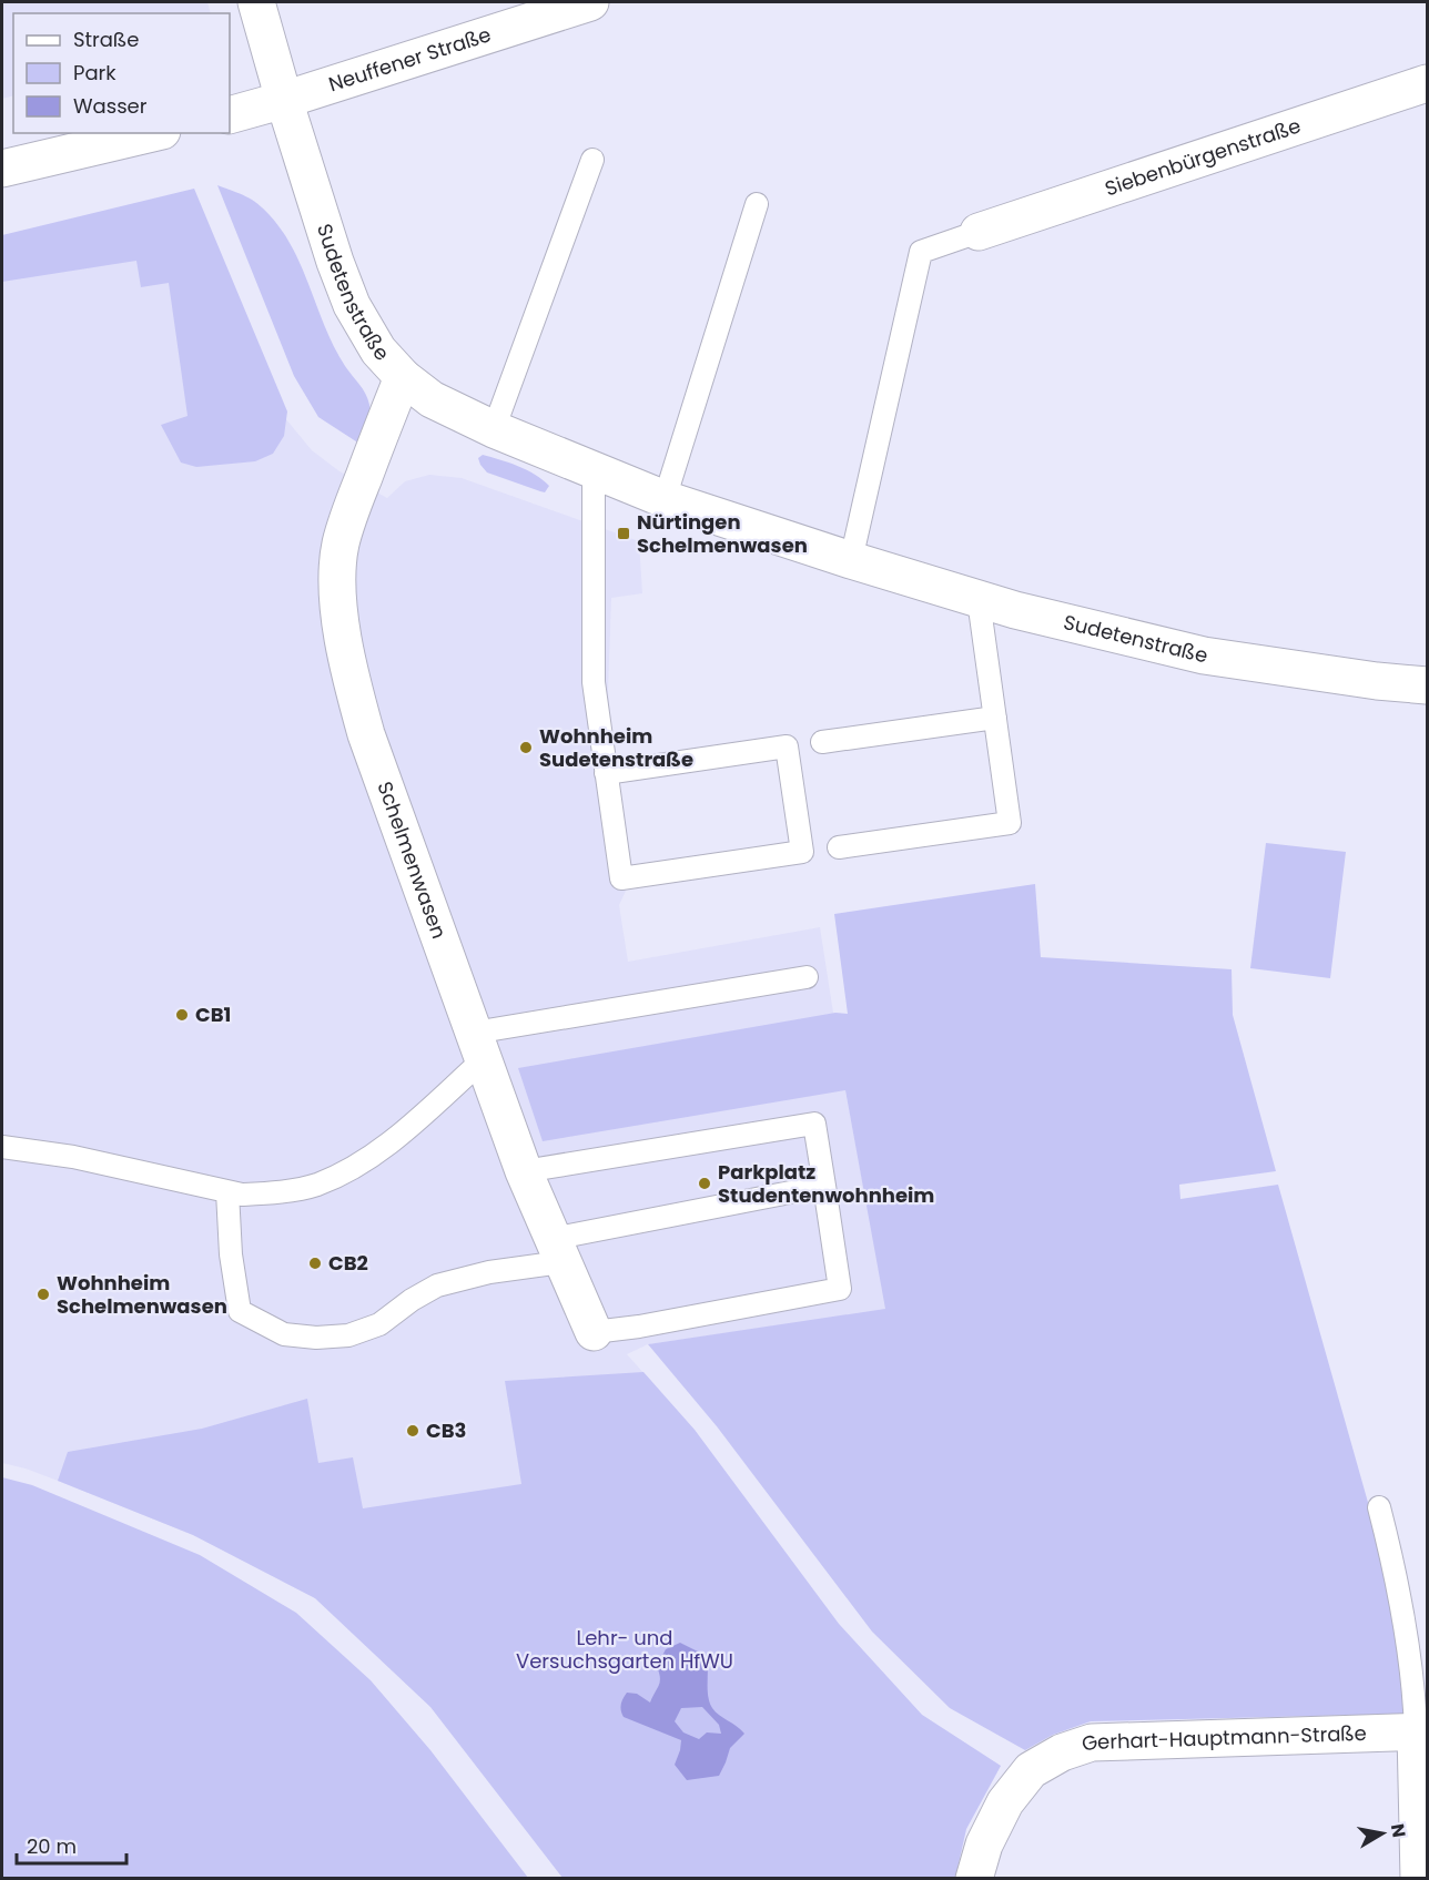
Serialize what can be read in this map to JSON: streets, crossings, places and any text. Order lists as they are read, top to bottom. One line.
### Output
{"streets":{"street":["Neuffener Straße","Siebenbürgenstraße","Sudetenstraße","Schelmenwasen","Gerhart-Hauptmann-Straße"]},"crossings":[["Neuffener Straße","Sudetenstraße"],["Sudetenstraße","Schelmenwasen"]],"parks":["Lehr- und Versuchsgarten HfWU"],"places":{"transit":["Nürtingen Schelmenwasen"],"other":["Wohnheim Sudetenstraße","CB1","Parkplatz Studentenwohnheim","CB2","Wohnheim Schelmenwasen","CB3"]},"legend":["Straße","Park","Wasser"],"scale_bar":"20 m","north":"right"}
